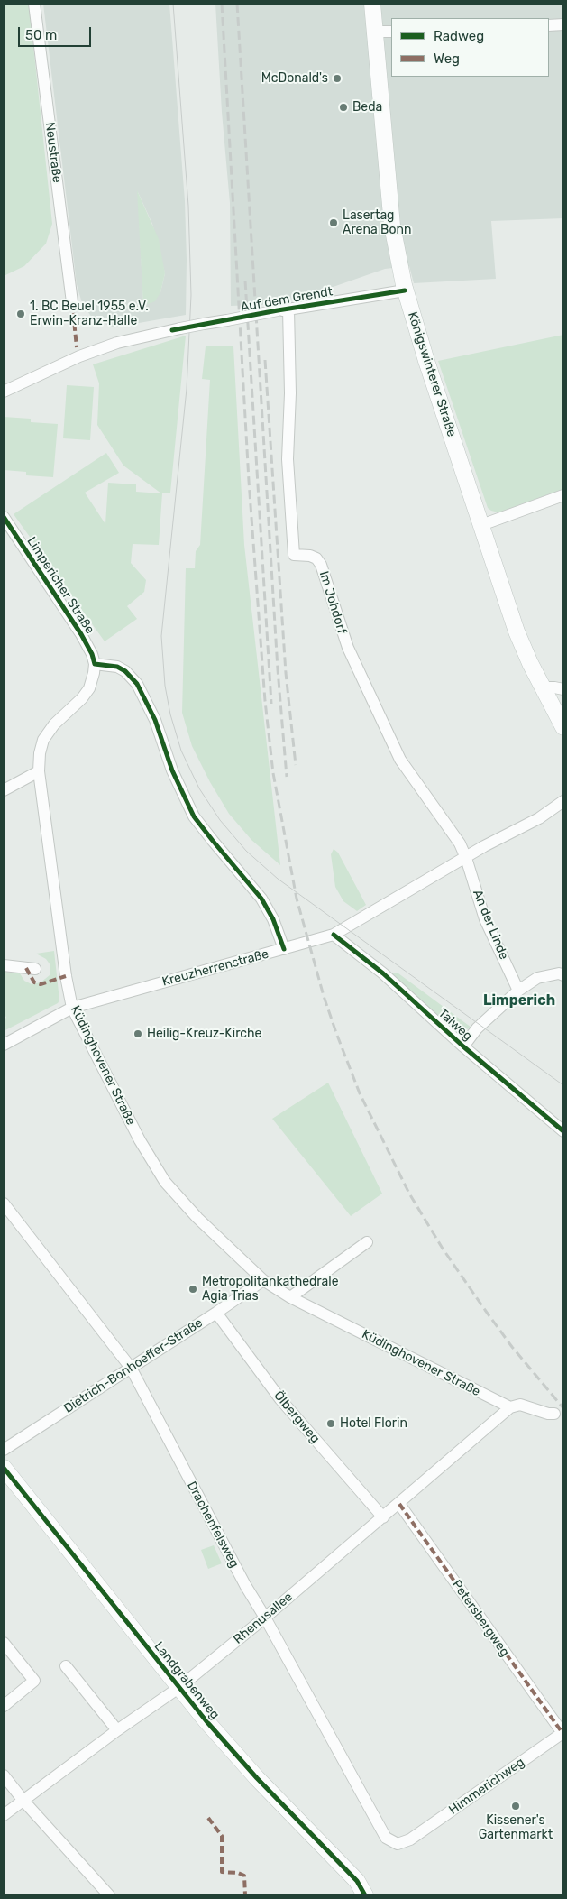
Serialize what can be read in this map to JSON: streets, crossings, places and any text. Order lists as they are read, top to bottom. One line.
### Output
{"streets":{"main road":["Königswinterer Straße","Landgrabenweg"],"street":["Neustraße","Auf dem Grendt","Limpericher Straße","Im Johdorf","An der Linde","Kreuzherrenstraße","Talweg","Küdinghovener Straße","Dietrich-Bonhoeffer-Straße","Ölbergweg","Drachenfelsweg","Rhenusallee","Petersbergweg","Himmerichweg"]},"crossings":[["Auf dem Grendt","Königswinterer Straße"],["Auf dem Grendt","Im Johdorf"],["Limpericher Straße","Küdinghovener Straße"],["Im Johdorf","An der Linde"],["Im Johdorf","Kreuzherrenstraße"],["An der Linde","Kreuzherrenstraße"],["Kreuzherrenstraße","Talweg"],["Kreuzherrenstraße","Küdinghovener Straße"],["Küdinghovener Straße","Dietrich-Bonhoeffer-Straße"],["Küdinghovener Straße","Rhenusallee"],["Dietrich-Bonhoeffer-Straße","Ölbergweg"],["Dietrich-Bonhoeffer-Straße","Drachenfelsweg"],["Ölbergweg","Rhenusallee"],["Drachenfelsweg","Rhenusallee"],["Drachenfelsweg","Himmerichweg"],["Rhenusallee","Petersbergweg"],["Rhenusallee","Landgrabenweg"],["Petersbergweg","Himmerichweg"]],"districts":["Limperich"],"places":["McDonald's","Beda","Lasertag Arena Bonn","1. BC Beuel 1955 e.V. Erwin-Kranz-Halle","Heilig-Kreuz-Kirche","Metropolitankathedrale Agia Trias","Hotel Florin","Kissener's Gartenmarkt"],"legend":["Radweg","Weg"],"scale_bar":"50 m"}
